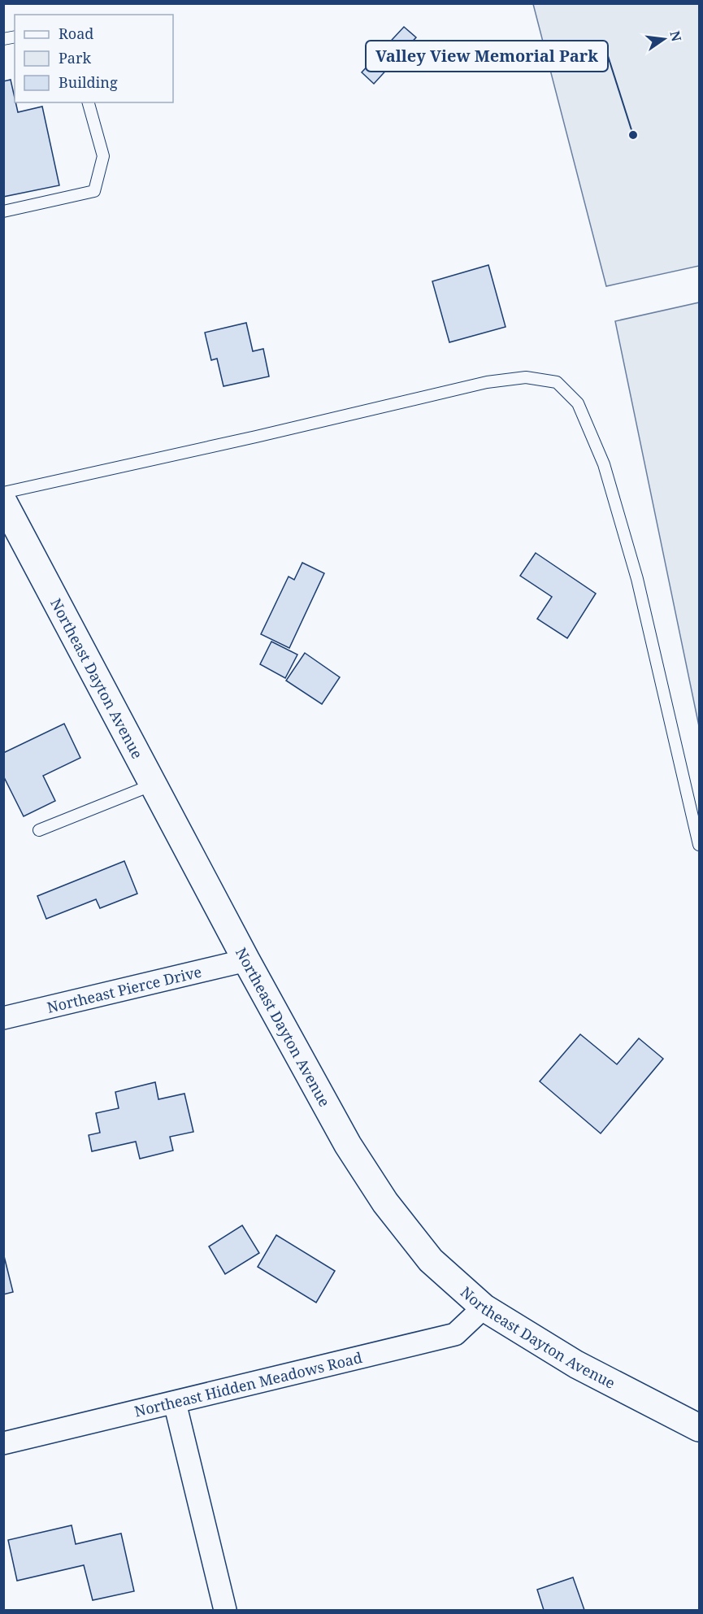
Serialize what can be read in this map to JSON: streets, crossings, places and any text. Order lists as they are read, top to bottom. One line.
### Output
{"streets":{"street":["Northeast Dayton Avenue","Northeast Pierce Drive","Northeast Hidden Meadows Road"]},"crossings":[["Northeast Dayton Avenue","Northeast Pierce Drive"],["Northeast Dayton Avenue","Northeast Hidden Meadows Road"]],"places":["Valley View Memorial Park"],"legend":["Road","Park","Building"],"north":"right"}
